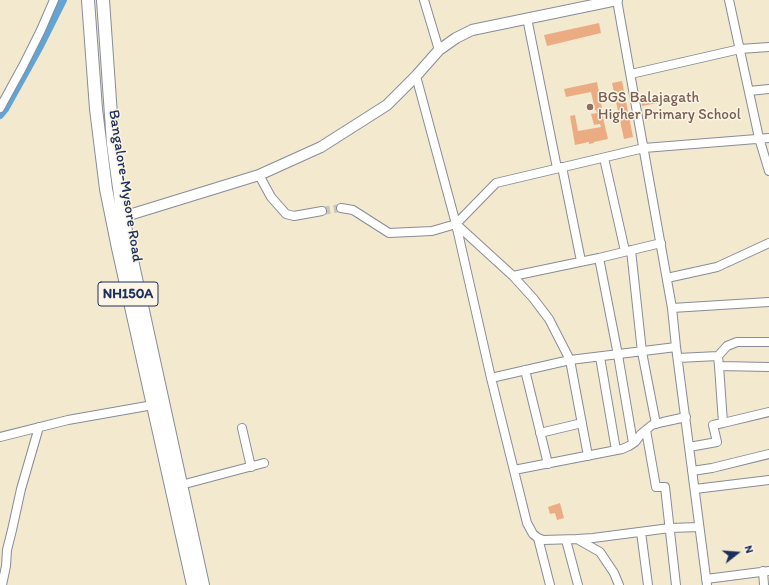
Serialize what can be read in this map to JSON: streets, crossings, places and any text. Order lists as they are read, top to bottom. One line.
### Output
{"streets":{"highway":["Bangalore-Mysore Road","NH150A"]},"places":["BGS Balajagath Higher Primary School"],"north":"right"}
